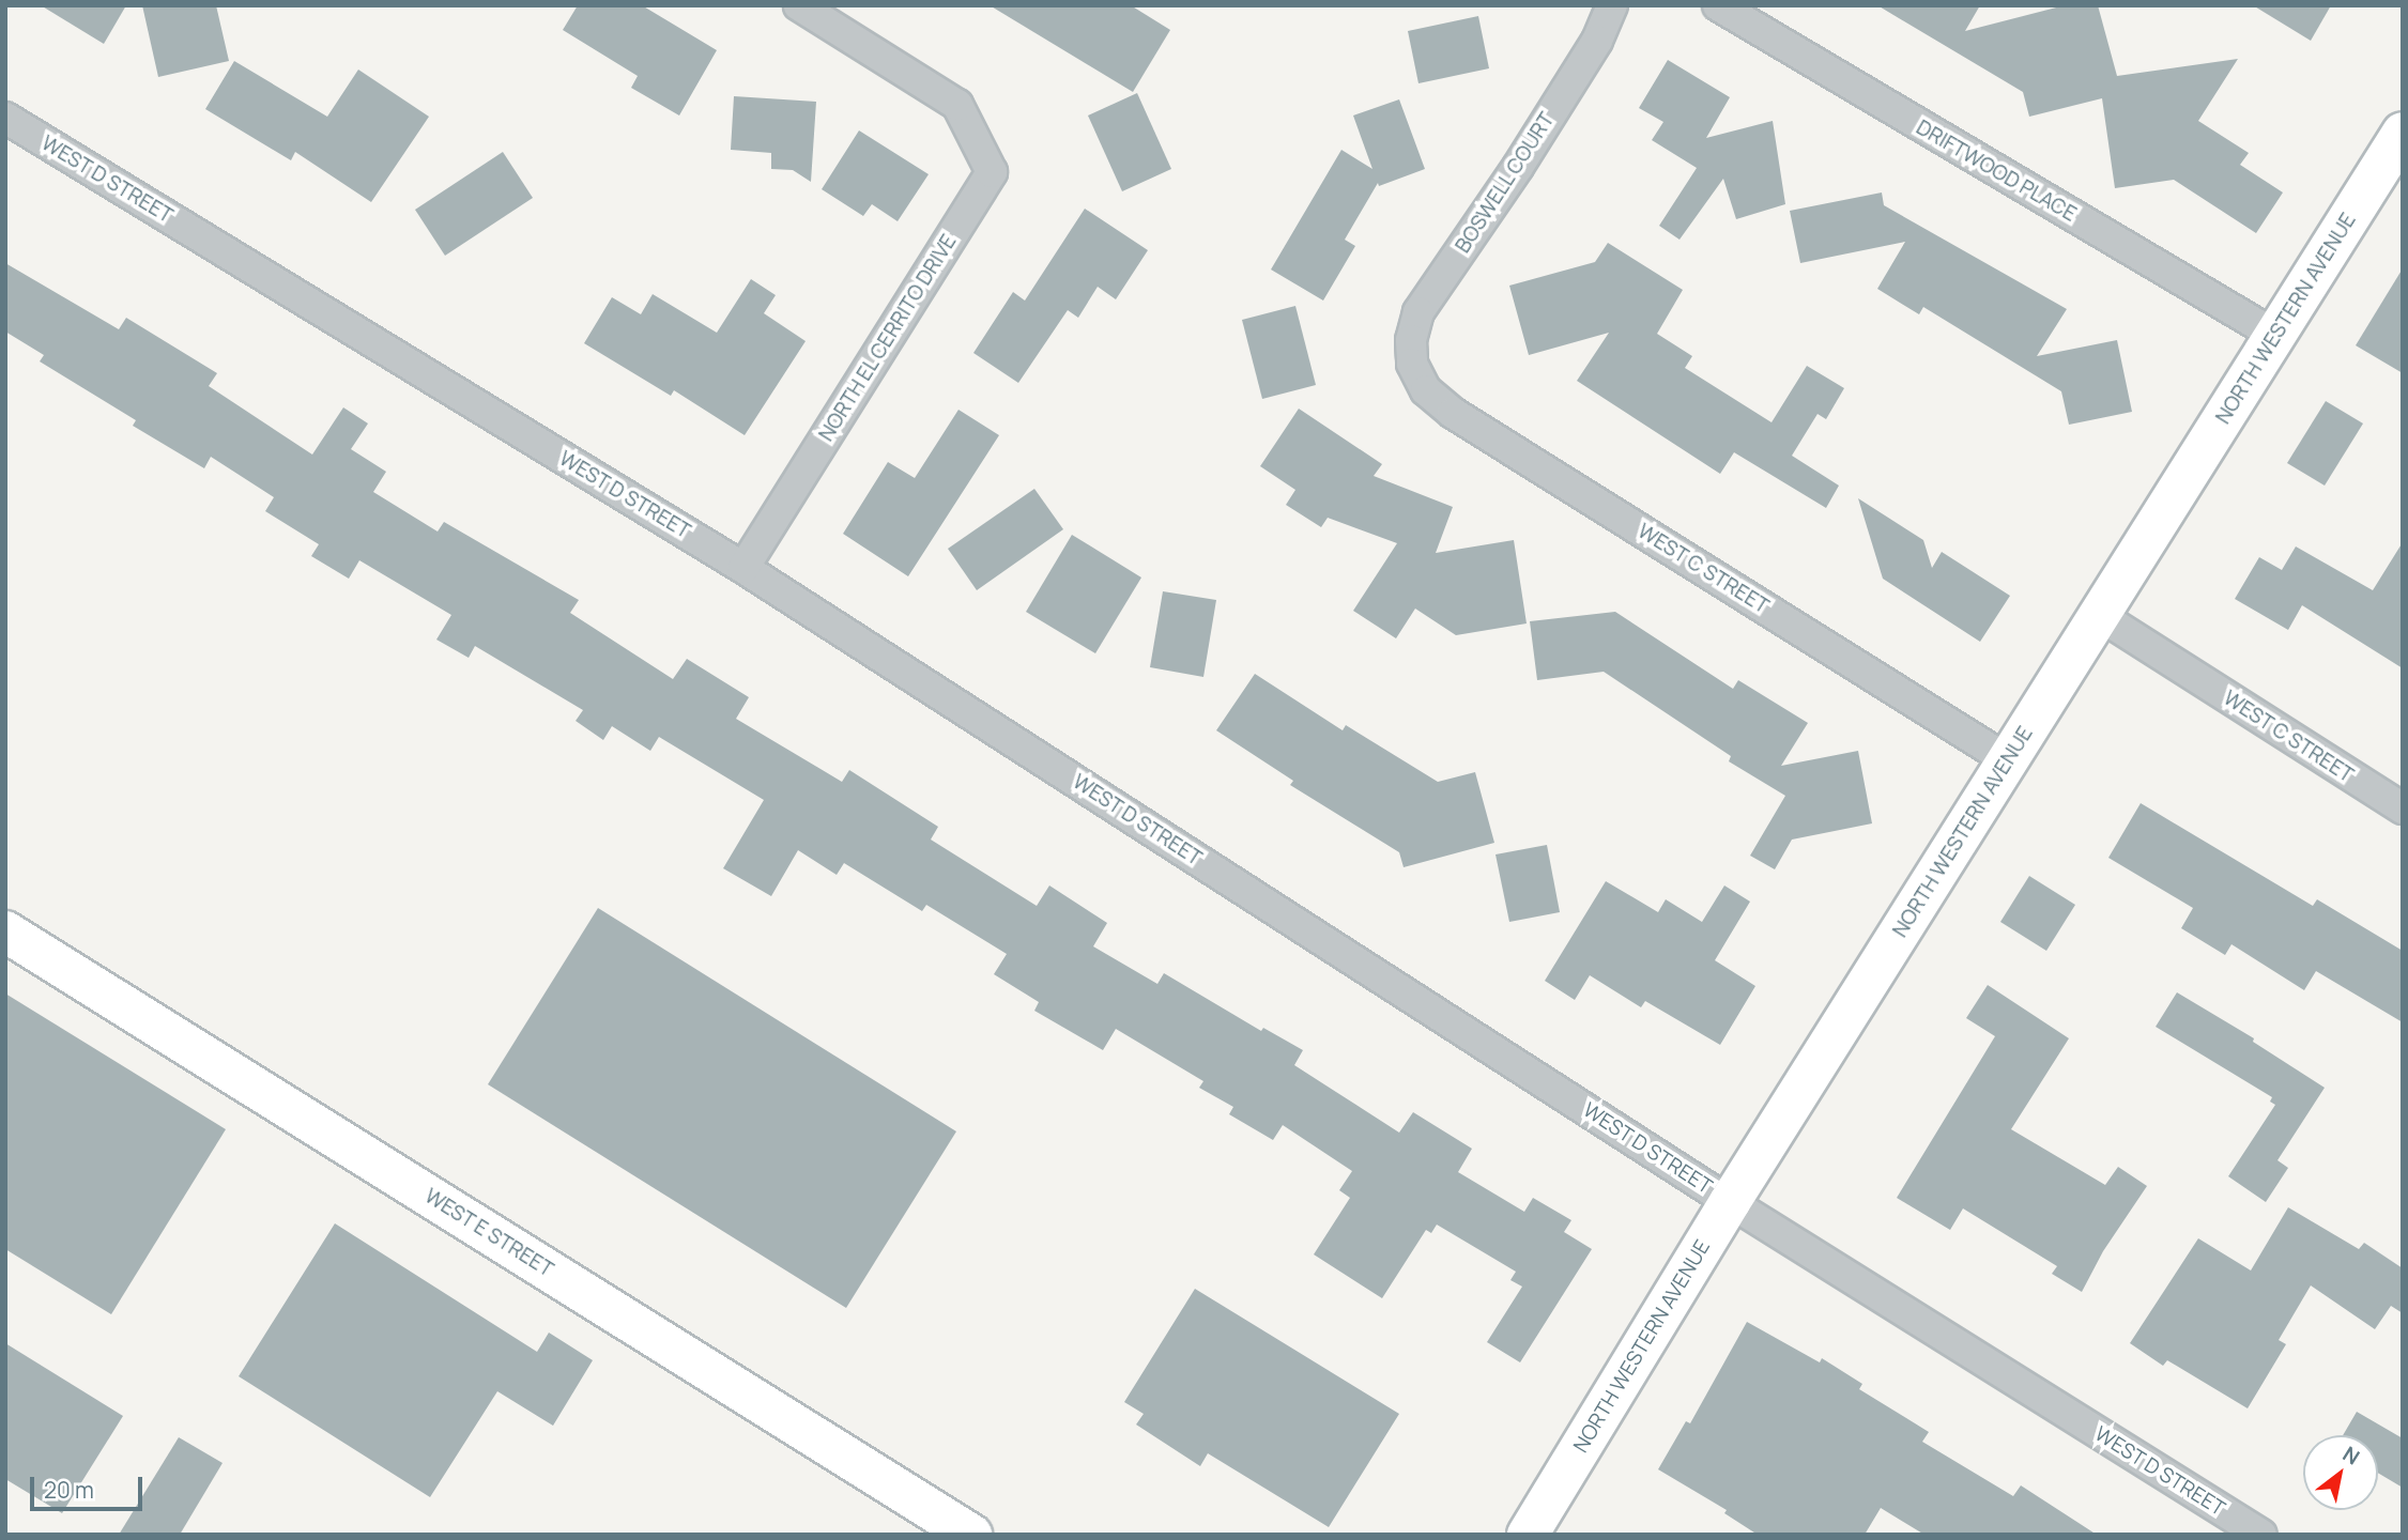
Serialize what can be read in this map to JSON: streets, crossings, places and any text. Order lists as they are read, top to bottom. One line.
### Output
{"streets":{"main road":["NORTH WESTERN AVENUE","WEST E STREET"],"street":["DRIFTWOOD PLACE","WEST D STREET","BOSWELL COURT","NORTH EL CERRITO DRIVE","WEST C STREET"]},"crossings":[["DRIFTWOOD PLACE","NORTH WESTERN AVENUE"],["WEST D STREET","NORTH WESTERN AVENUE"],["WEST D STREET","NORTH EL CERRITO DRIVE"],["BOSWELL COURT","WEST C STREET"],["NORTH WESTERN AVENUE","WEST C STREET"]],"scale_bar":"20 m","north":"top right"}
